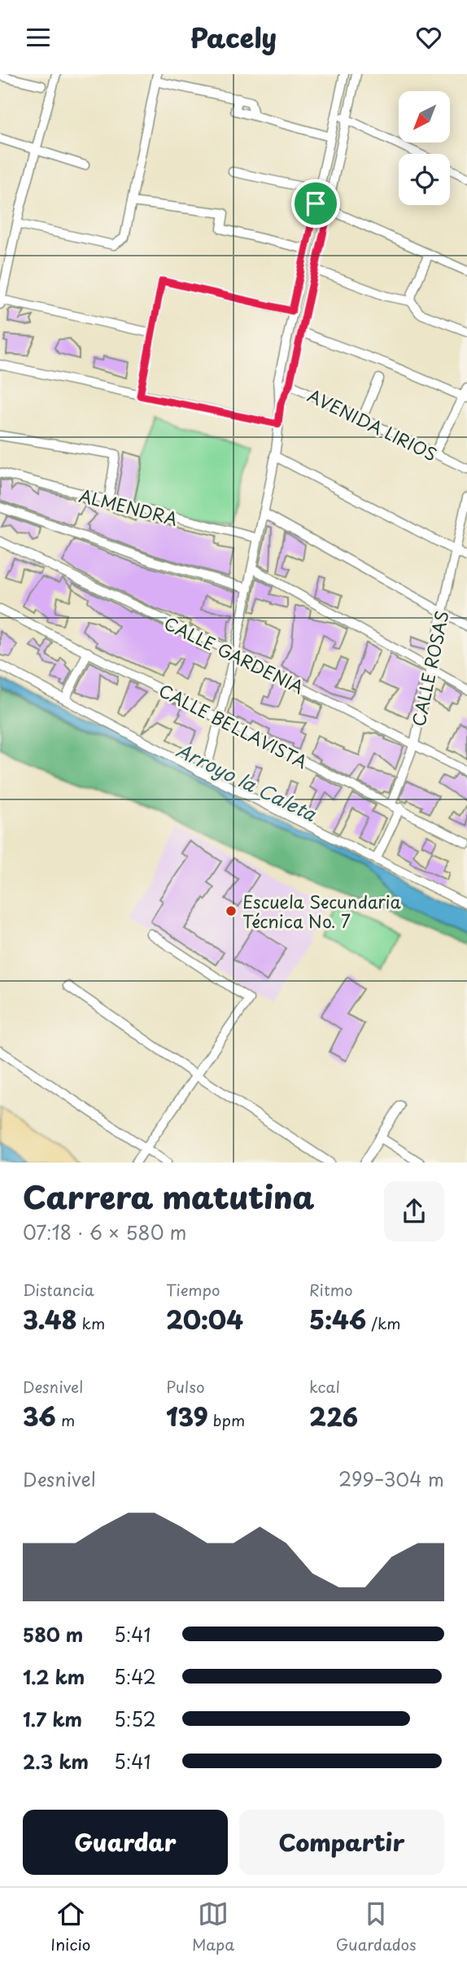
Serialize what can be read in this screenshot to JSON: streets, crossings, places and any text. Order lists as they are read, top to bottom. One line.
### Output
{"streets":{"street":["AVENIDA LIRIOS","ALMENDRA","CALLE GARDENIA","CALLE ROSAS","CALLE BELLAVISTA"]},"crossings":[["CALLE GARDENIA","CALLE ROSAS"],["CALLE ROSAS","CALLE BELLAVISTA"]],"water":["Arroyo la Caleta"],"places":["Escuela Secundaria Técnica No. 7"],"north":"bottom left","page":{"header":"Pacely","heading":["Carrera matutina","07:18 · 6 × 580 m"],"stats":[["Distancia","3.48 km"],["Tiempo","20:04"],["Ritmo","5:46 /km"],["Desnivel","36 m"],["Pulso","139 bpm"],["kcal","226"]],"chart":["Desnivel","299–304 m"],"list":[{"name":"580 m","note":"5:41"},{"name":"1.2 km","note":"5:42"},{"name":"1.7 km","note":"5:52"},{"name":"2.3 km","note":"5:41"}],"buttons":["Guardar","Compartir"],"tabs":["Inicio","Mapa","Guardados"]}}
